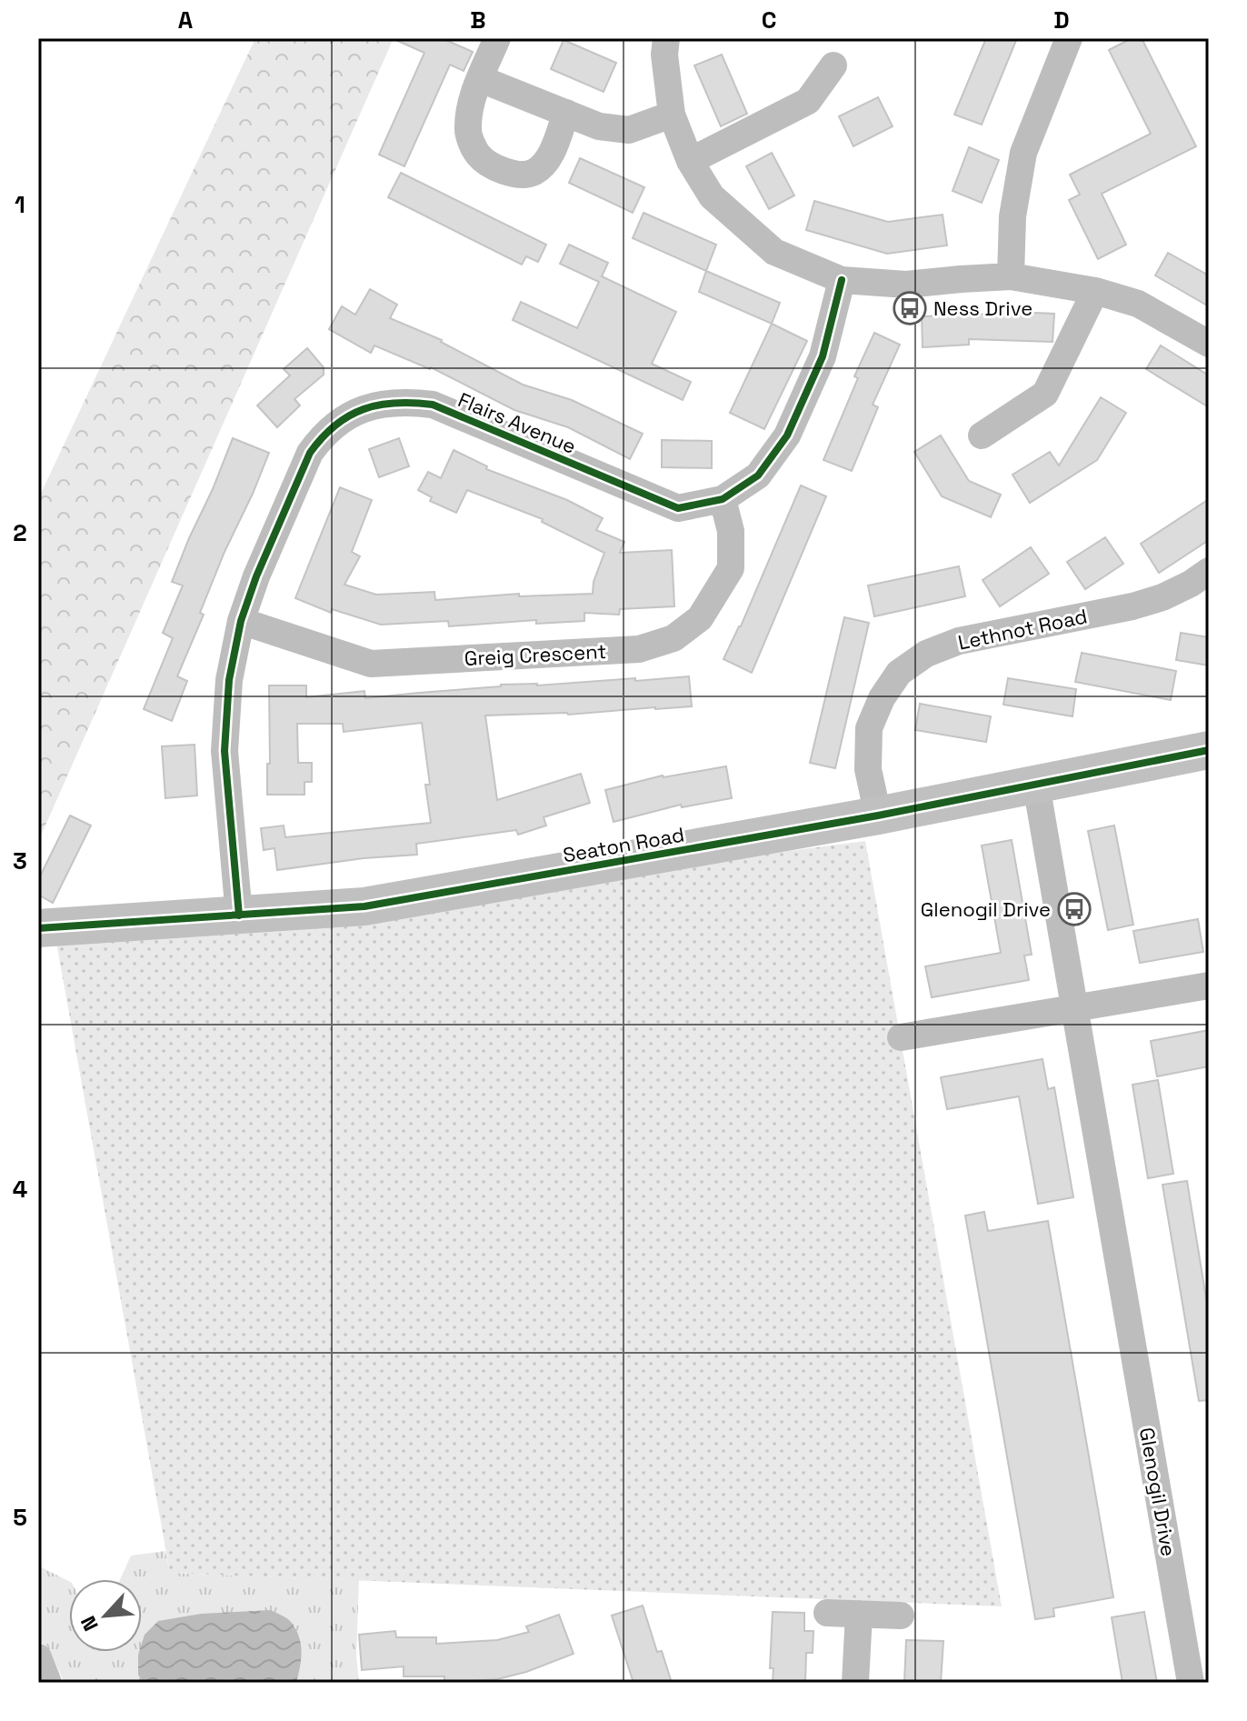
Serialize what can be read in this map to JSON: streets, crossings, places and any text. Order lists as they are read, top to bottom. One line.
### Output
{"streets":{"street":["Flairs Avenue","Lethnot Road","Greig Crescent","Seaton Road","Glenogil Drive"]},"crossings":[["Flairs Avenue","Greig Crescent"],["Flairs Avenue","Seaton Road"],["Lethnot Road","Seaton Road"],["Seaton Road","Glenogil Drive"]],"places":{"bus stop":["Ness Drive","Glenogil Drive"]},"north":"bottom left","grid":{"columns":["A","B","C","D"],"rows":["1","2","3","4","5"]}}
